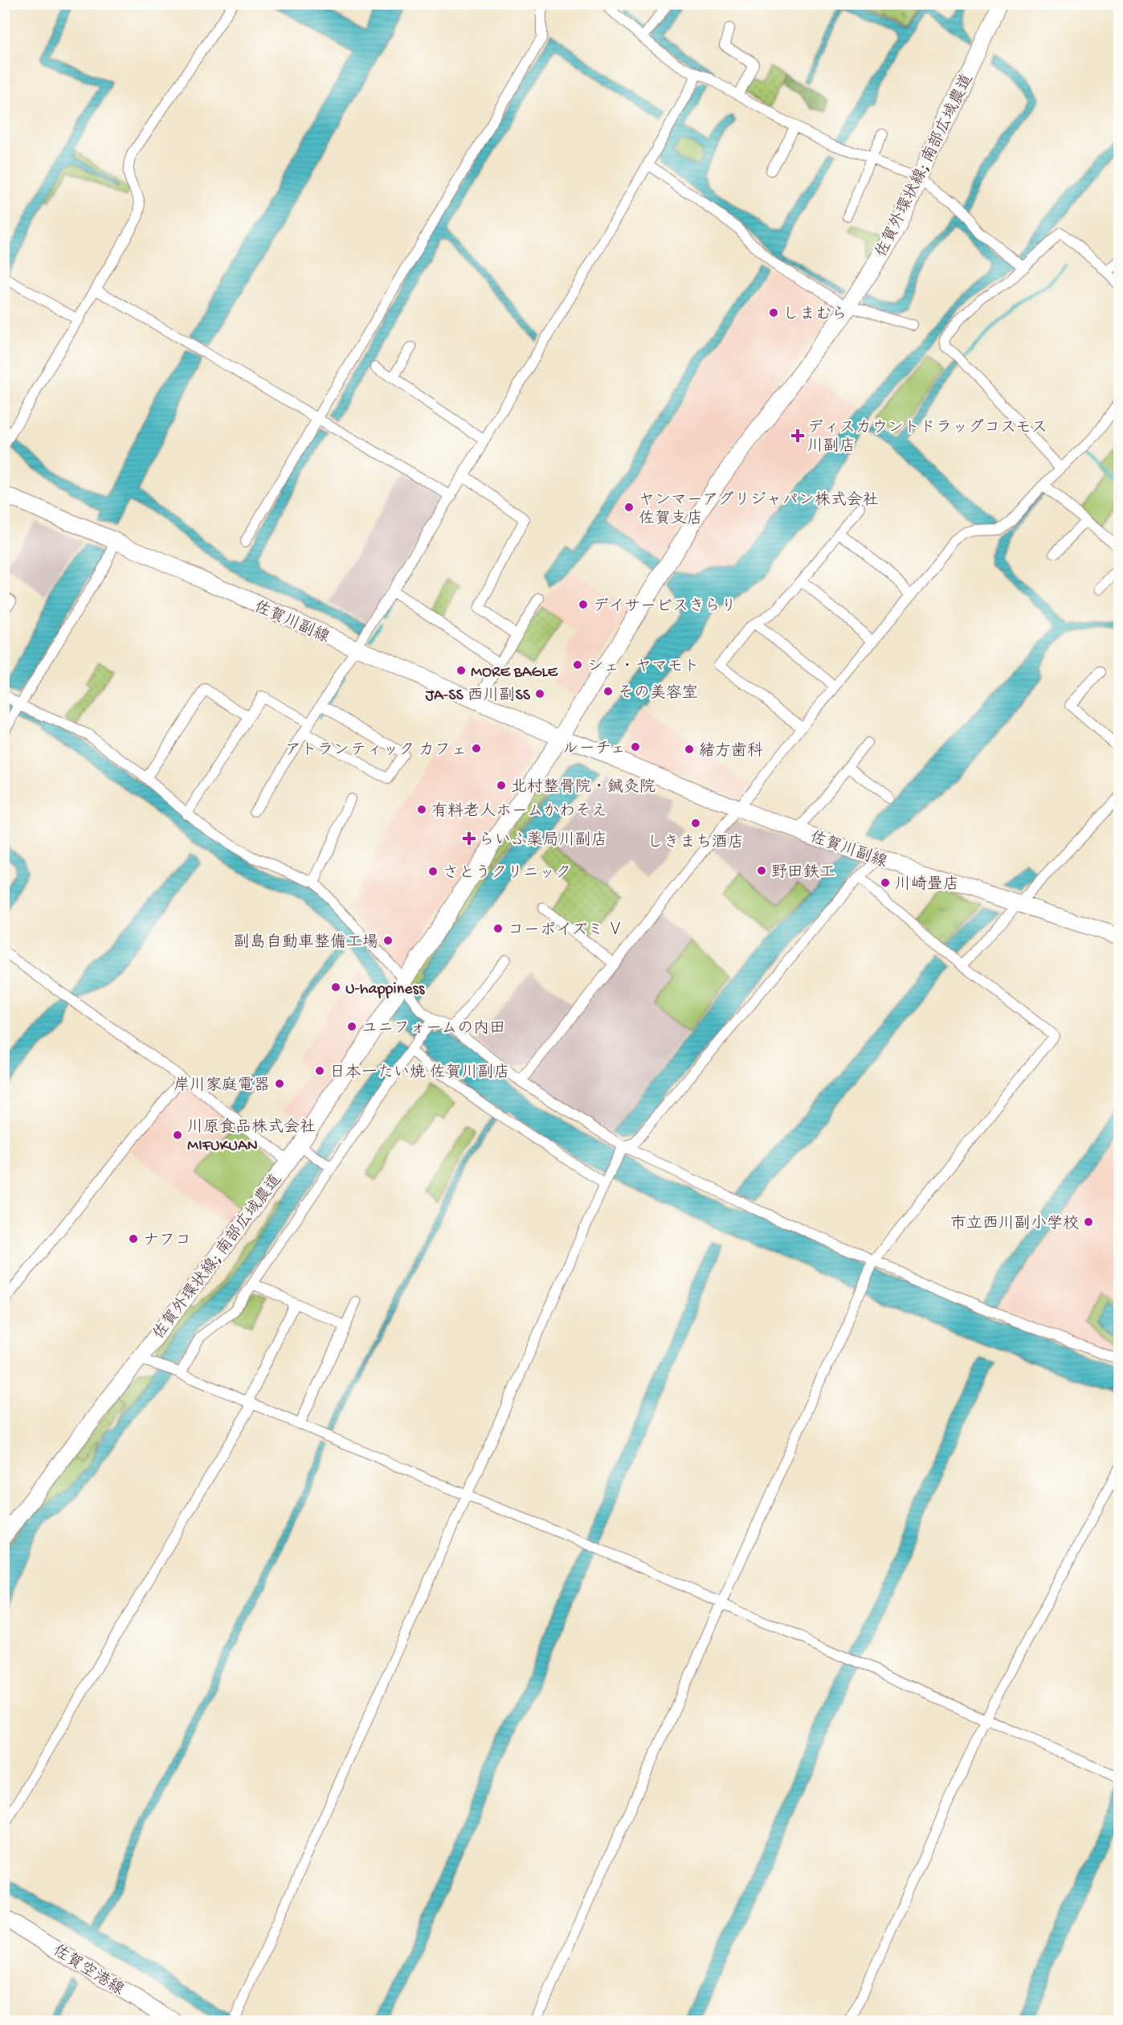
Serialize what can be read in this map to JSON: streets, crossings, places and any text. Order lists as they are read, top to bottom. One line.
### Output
{"streets":{"main road":["佐賀外環状線; 南部広域農道","佐賀川副線","佐賀空港線"]},"crossings":[["佐賀外環状線; 南部広域農道","佐賀川副線"]],"places":{"other":["しまむら","ヤンマーアグリジャパン株式会社 佐賀支店","デイサービスきらり","シェ・ヤマモト","MORE BAGLE","その美容室","JA-SS 西川副SS","ルーチェ","アトランティック カフェ","緒方歯科","北村整骨院・鍼灸院","有料老人ホームかわそえ","しきまち酒店","野田鉄工","さとうクリニック","川崎畳店","コーポイズミ Ⅴ","副島自動車整備工場","U-happiness","ユニフォームの内田","日本一たい焼 佐賀川副店","岸川家庭電器","川原食品株式会社 MIFUKUAN","市立西川副小学校","ナフコ"],"health":["ディスカウントドラッグコスモス 川副店","らいふ薬局川副店"]}}
